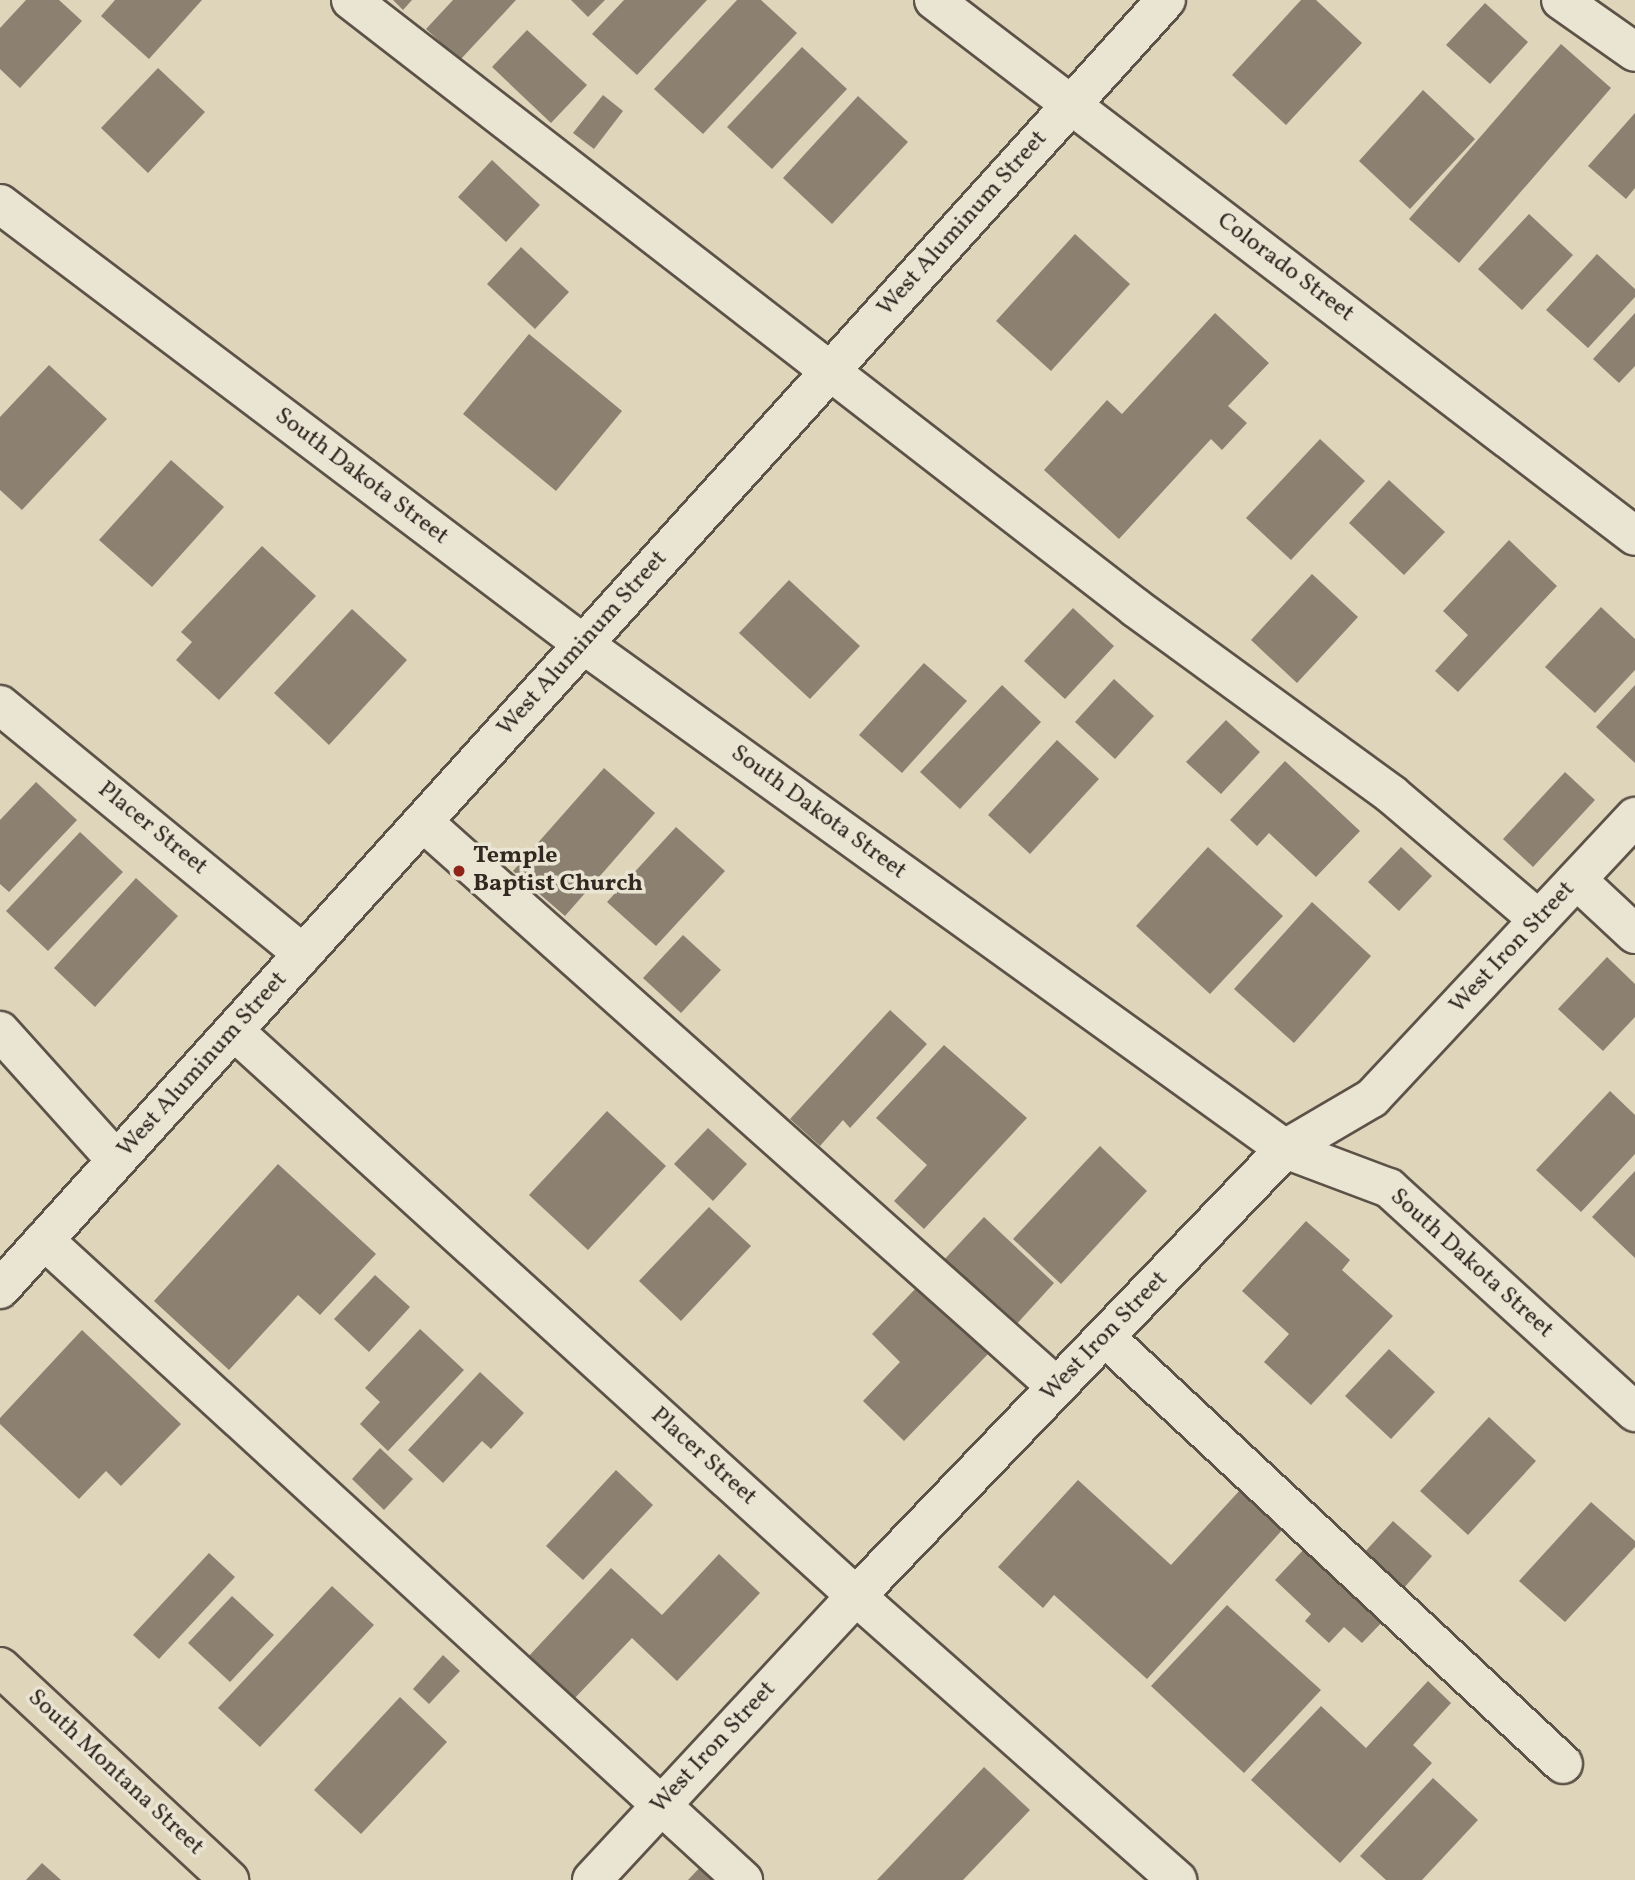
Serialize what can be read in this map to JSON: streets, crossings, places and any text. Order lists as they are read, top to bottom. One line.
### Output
{"streets":{"main road":["South Montana Street"],"street":["West Aluminum Street","Colorado Street","South Dakota Street","Placer Street","West Iron Street"]},"crossings":[["West Aluminum Street","Colorado Street"],["West Aluminum Street","South Dakota Street"],["West Aluminum Street","Placer Street"],["South Dakota Street","West Iron Street"],["Placer Street","West Iron Street"]],"places":["Temple Baptist Church"]}
